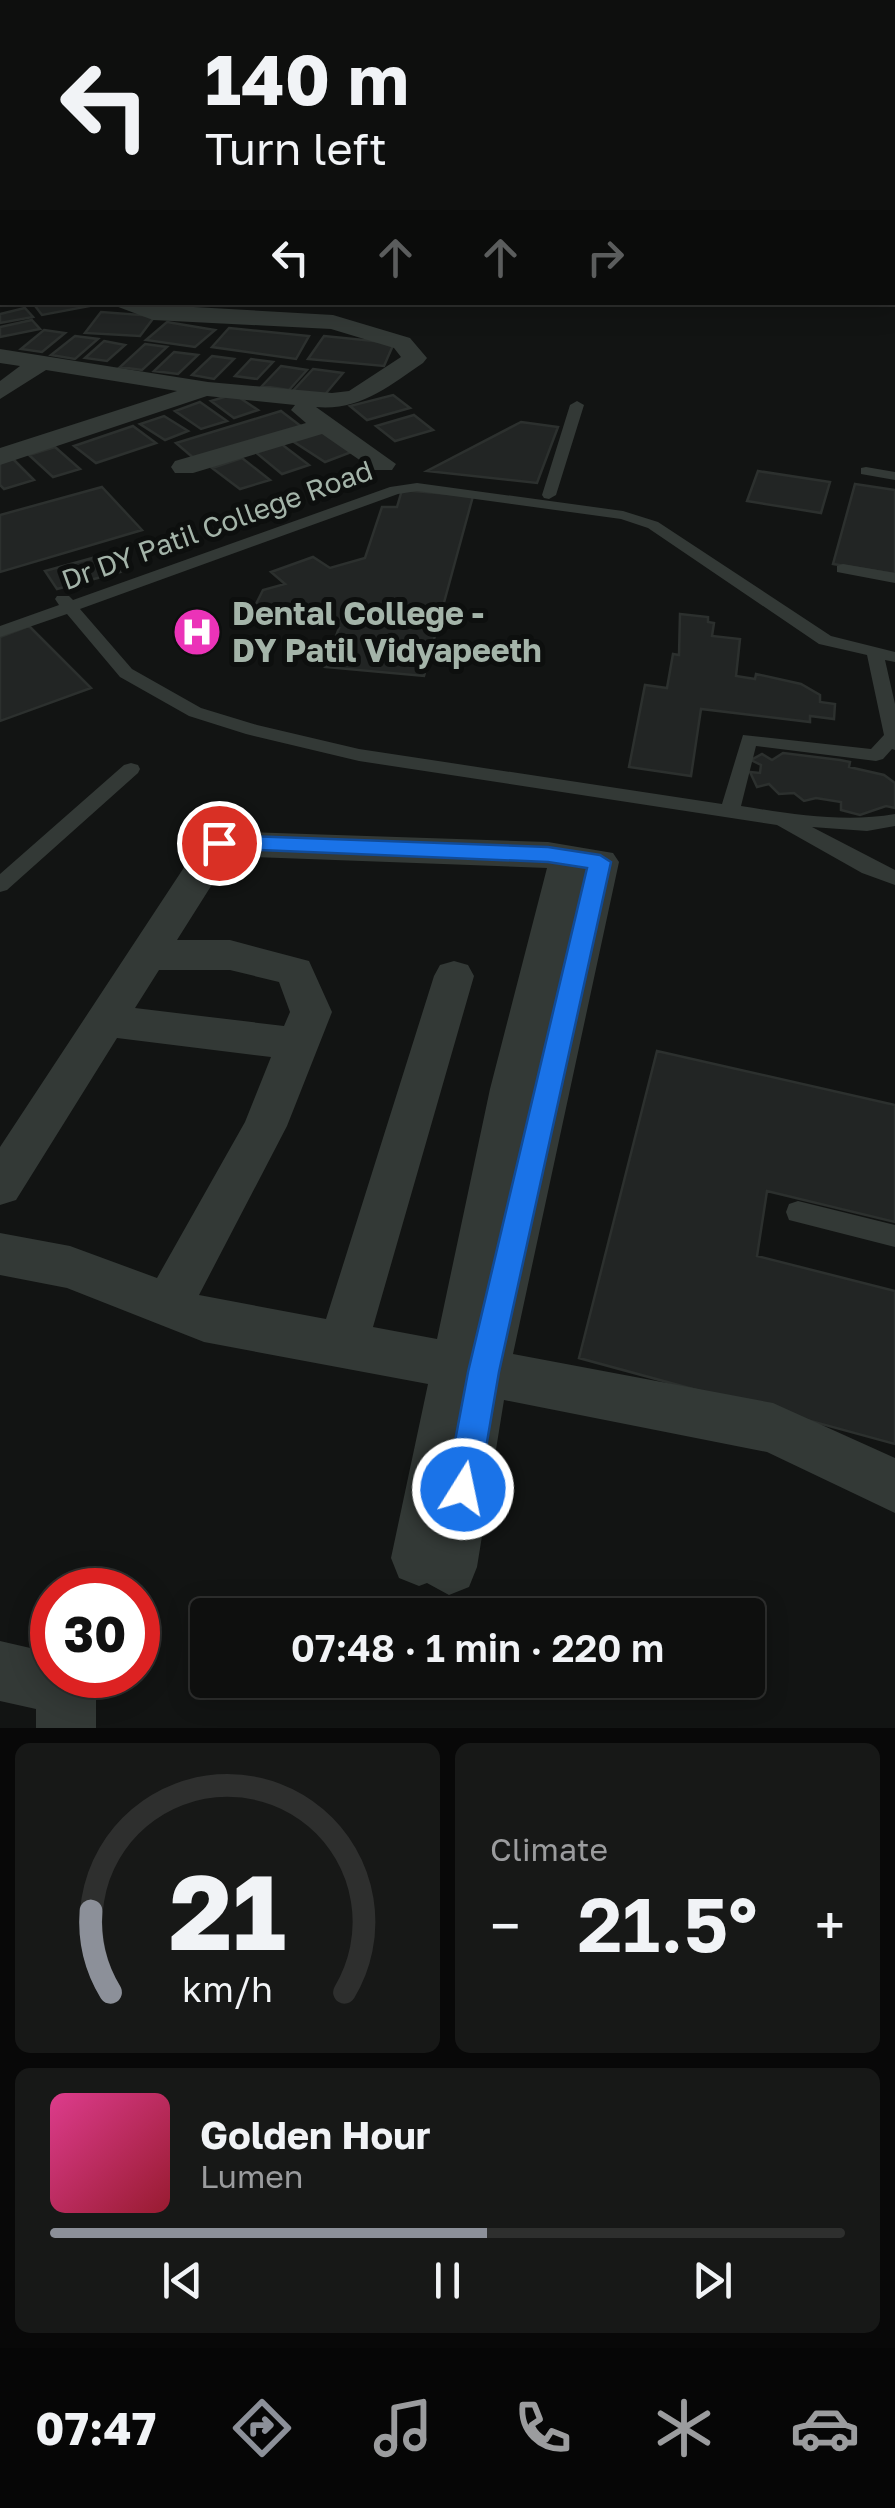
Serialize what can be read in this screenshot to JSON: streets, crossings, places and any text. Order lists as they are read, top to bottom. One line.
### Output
{"streets":{"lane":["Dr DY Patil College Road"]},"places":{"hospital":["Dental College - DY Patil Vidyapeeth"]},"page":{"turn":["140 m","Turn left"],"limit":"30","trip":"07:48 · 1 min · 220 m","tile":"Climate","heat":["−","21.5°","+"],"song":["Golden Hour","Lumen"],"tabs":"07:47","gauge":["21","km/h"]}}
